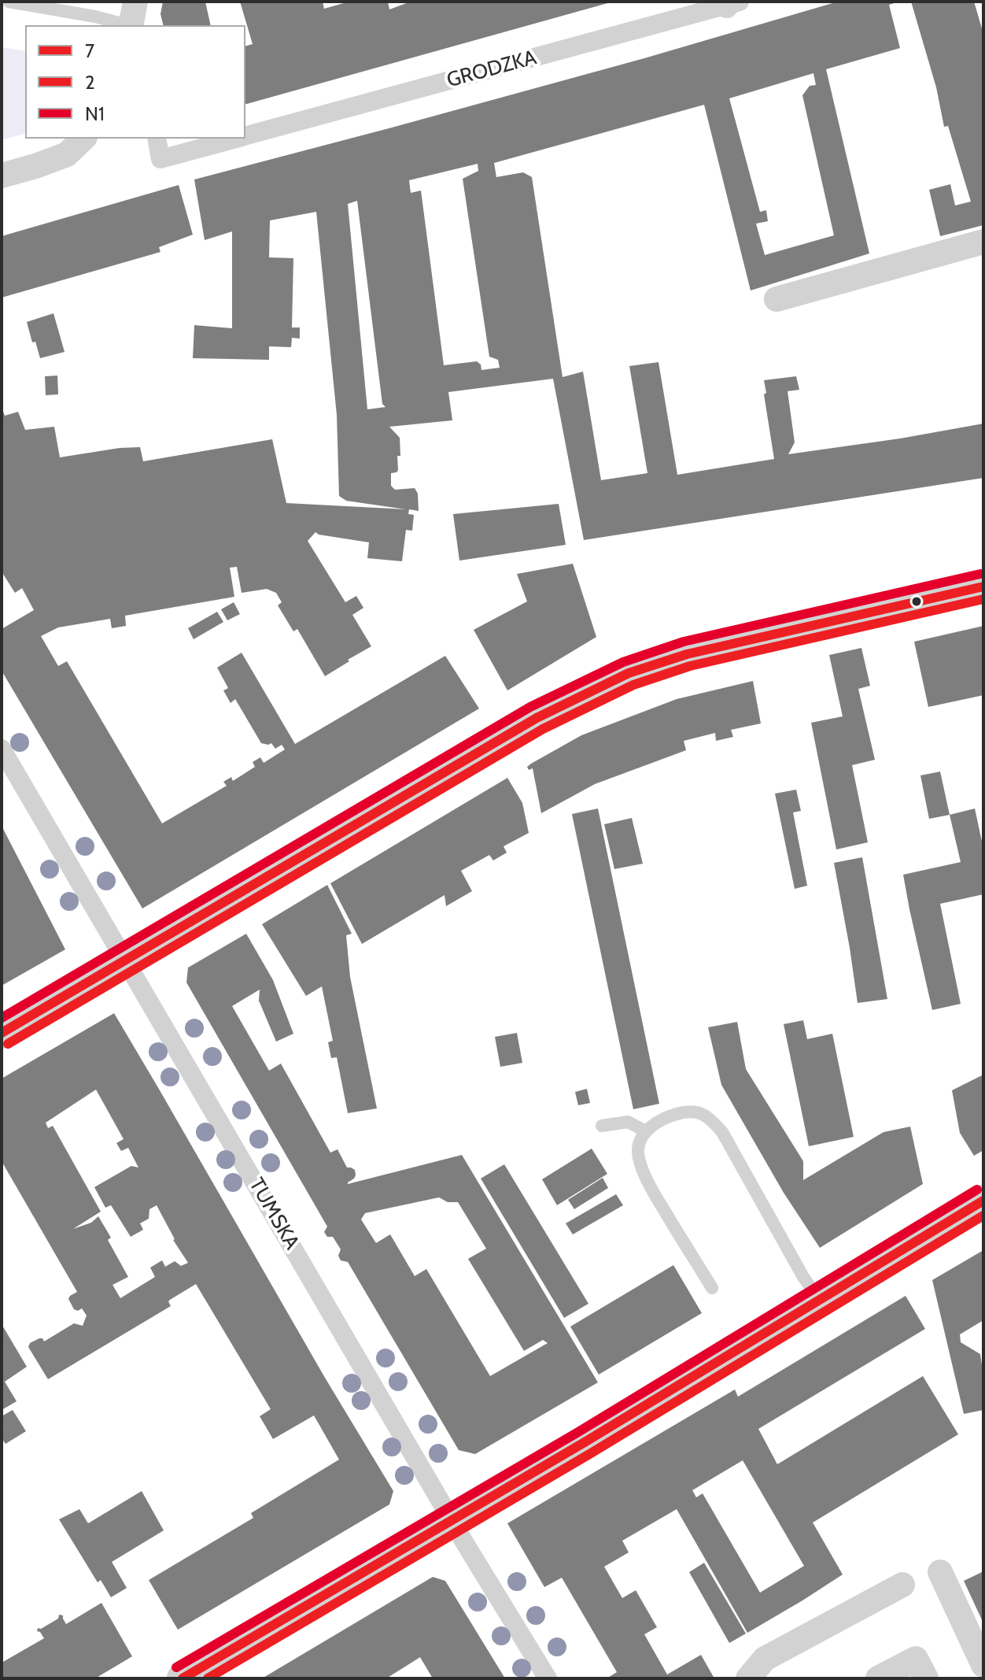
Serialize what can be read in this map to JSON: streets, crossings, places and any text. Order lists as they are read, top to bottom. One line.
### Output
{"streets":{"street":["GRODZKA","TUMSKA"]},"lines":["transit line N1","transit line 7","transit line 2"],"legend":["7","2","N1"]}
